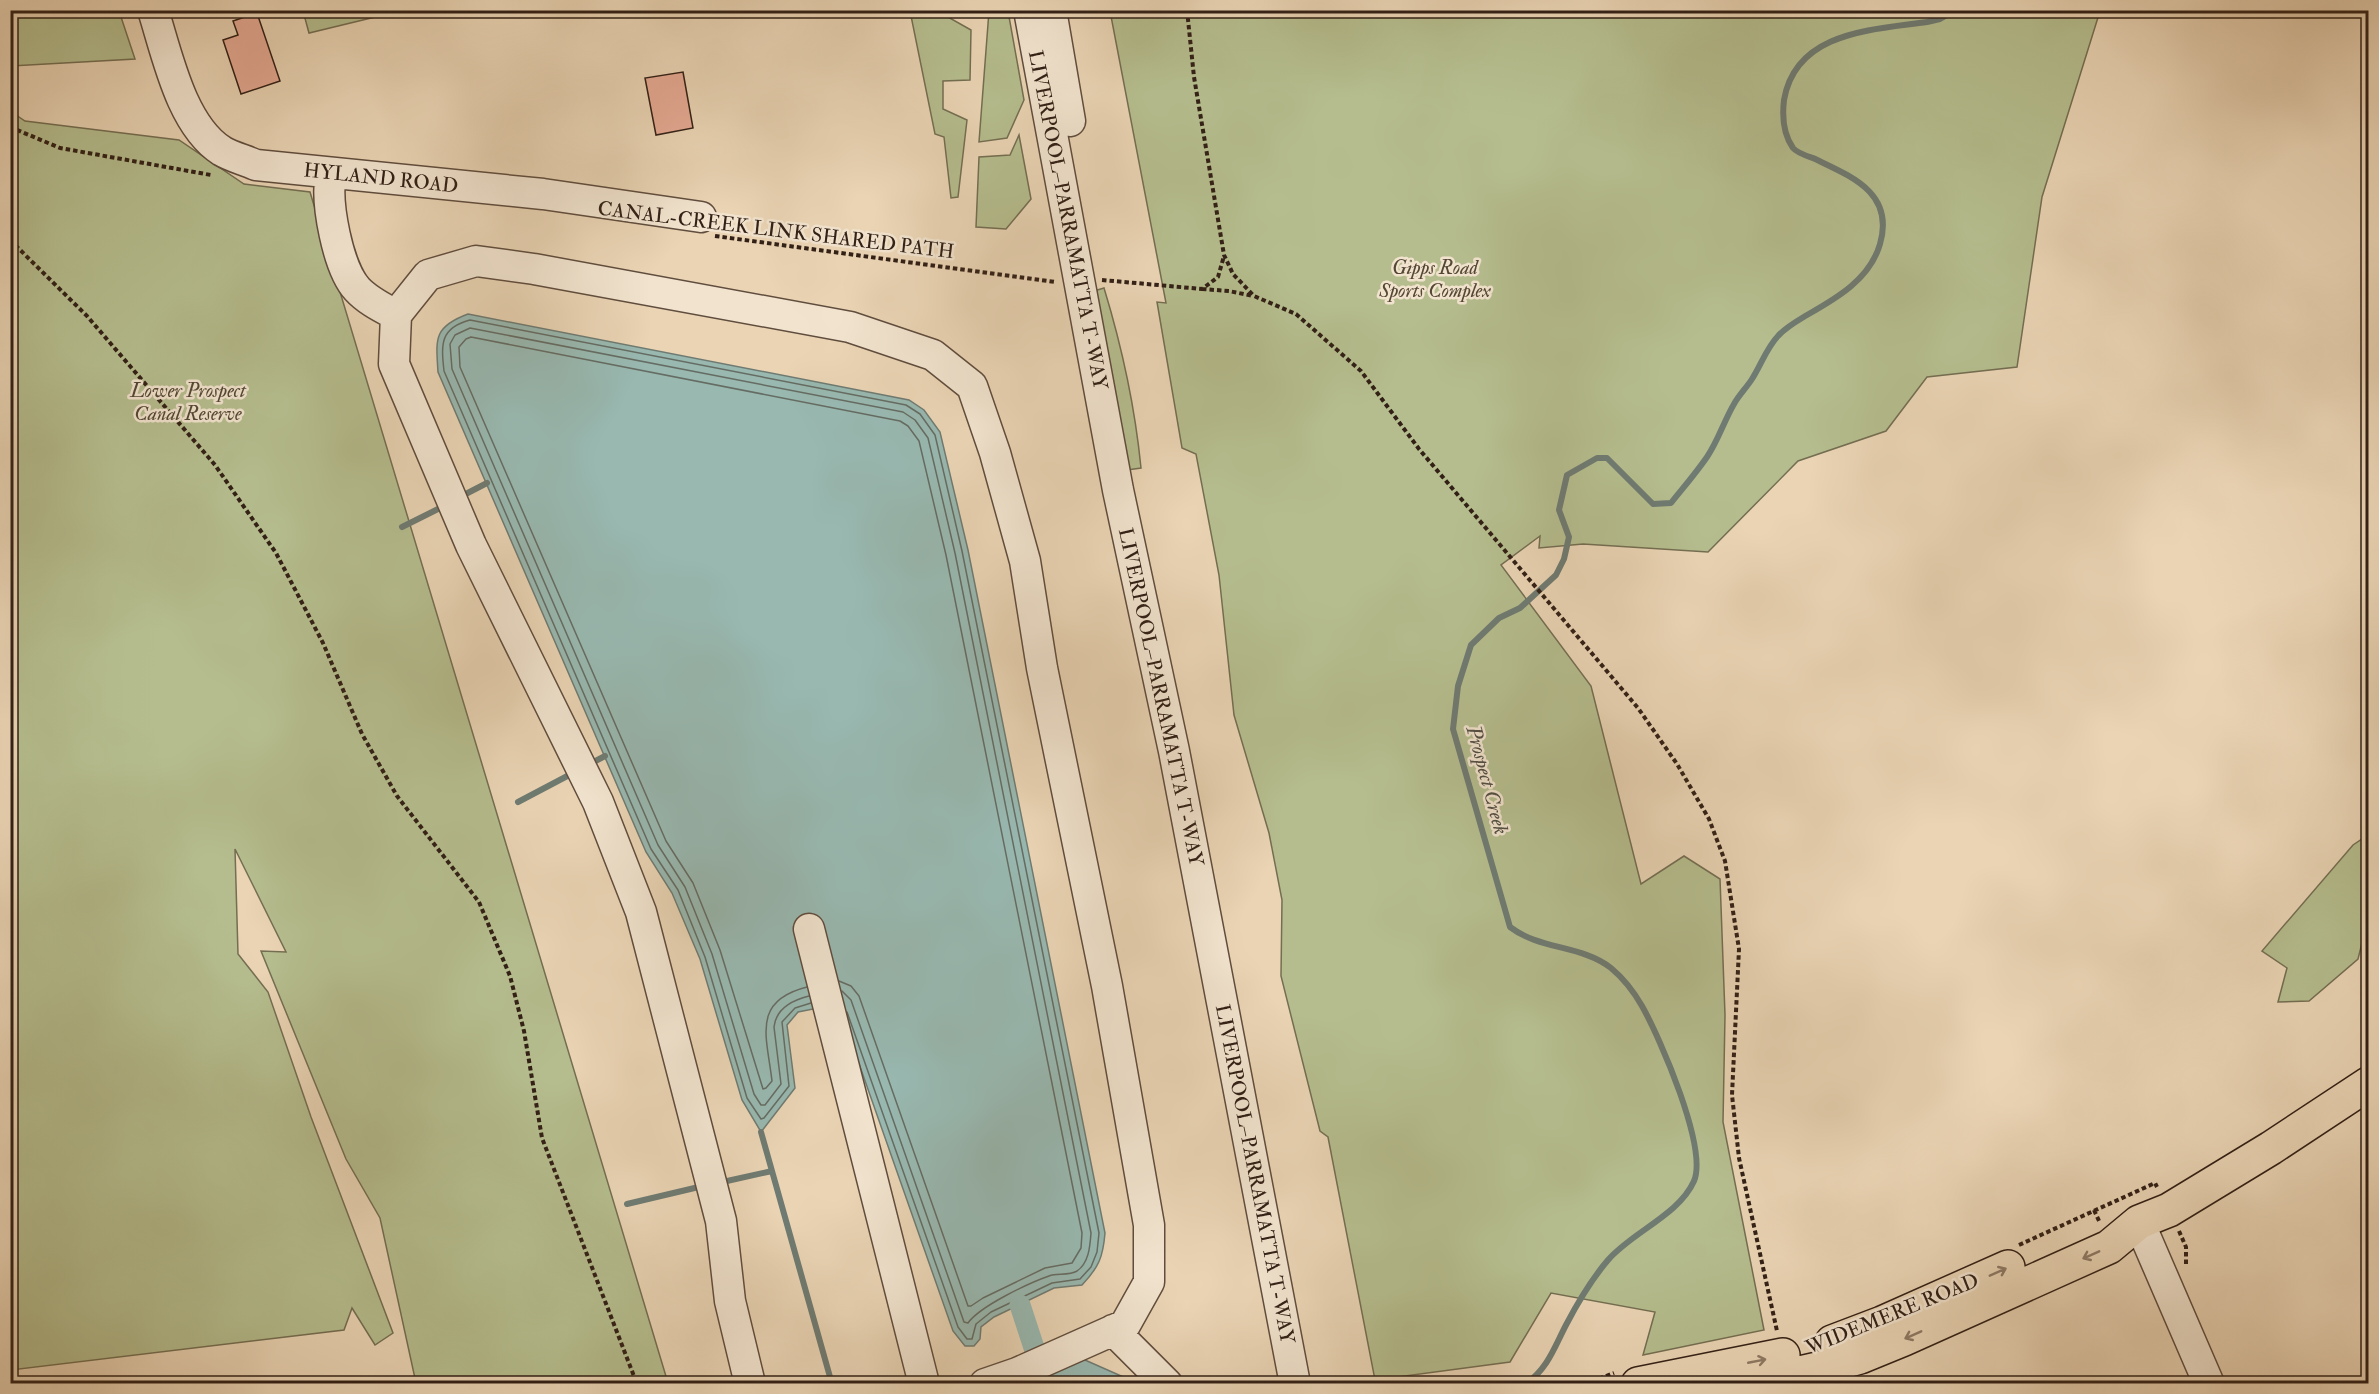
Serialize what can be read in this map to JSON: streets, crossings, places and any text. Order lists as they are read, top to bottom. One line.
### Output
{"streets":{"main road":["WIDEMERE ROAD"],"street":["HYLAND ROAD","LIVERPOOL–PARRAMATTA T-WAY"],"path":["CANAL-CREEK LINK SHARED PATH"]},"crossings":[["HYLAND ROAD","CANAL-CREEK LINK SHARED PATH"],["LIVERPOOL–PARRAMATTA T-WAY","CANAL-CREEK LINK SHARED PATH"]],"water":["Prospect Creek"],"parks":["Gipps Road Sports Complex","Lower Prospect Canal Reserve"]}
